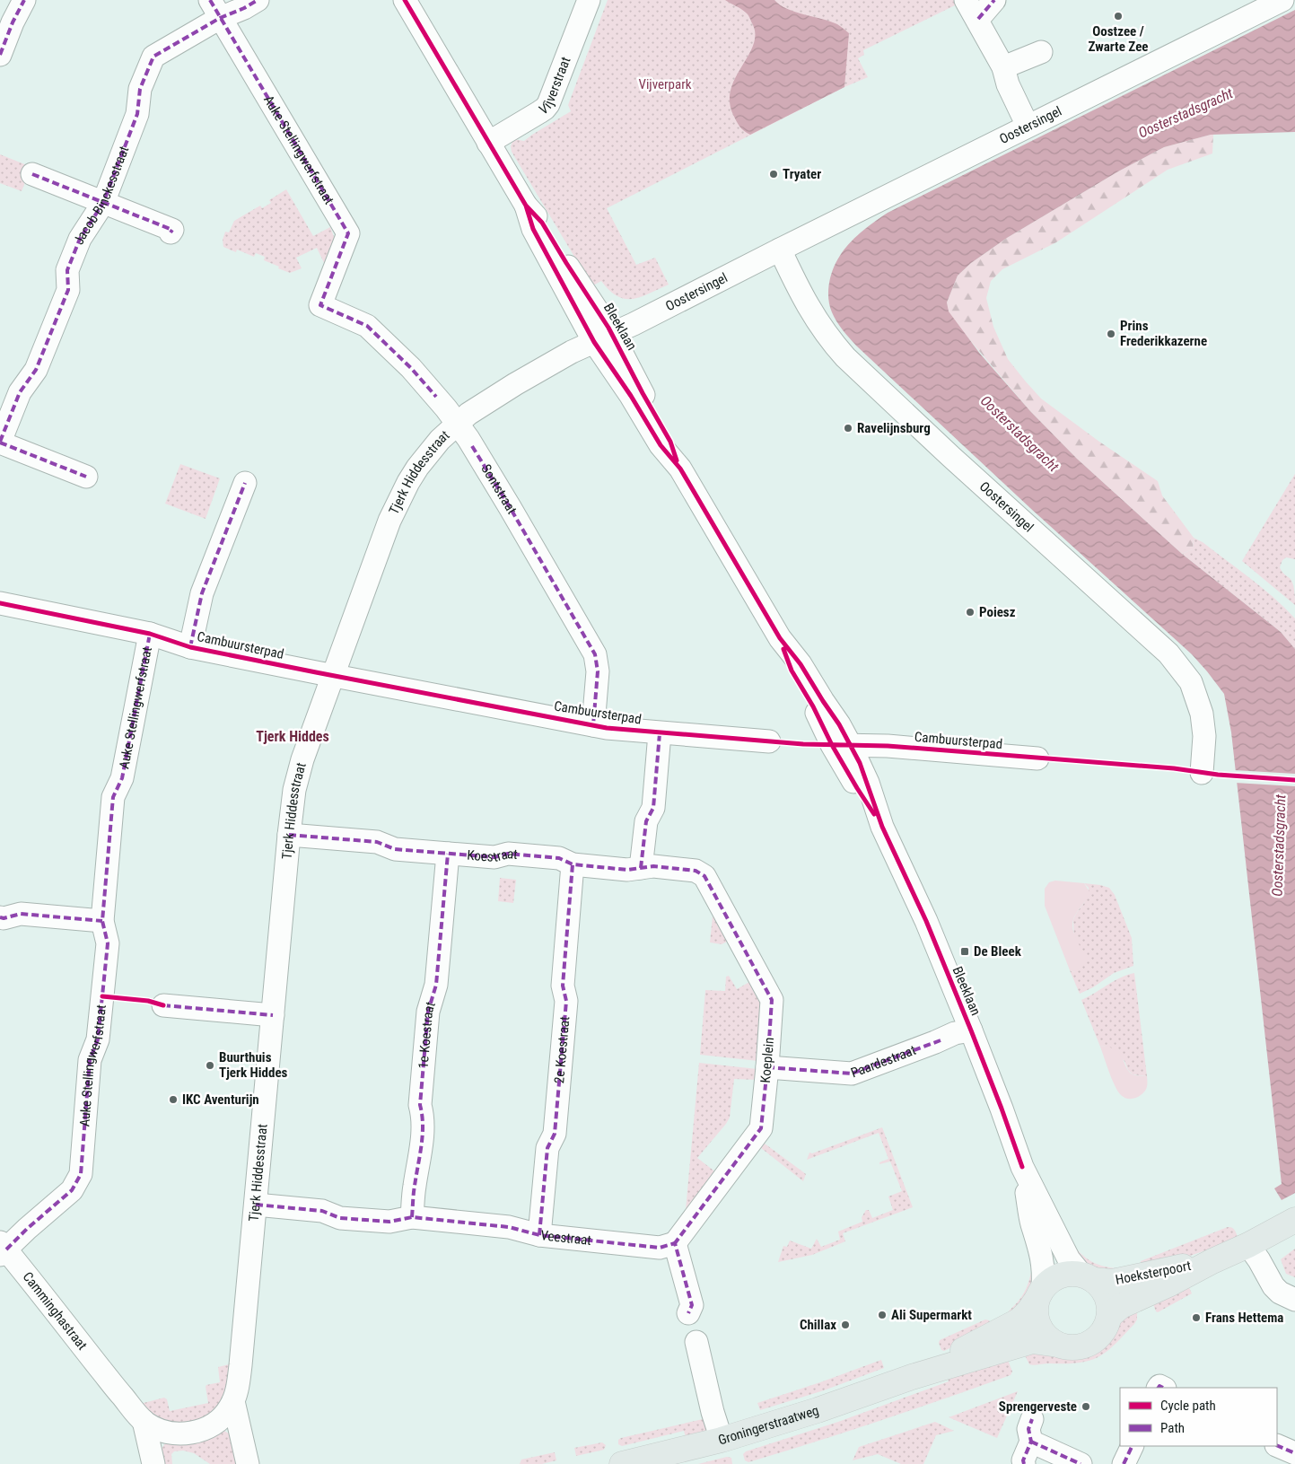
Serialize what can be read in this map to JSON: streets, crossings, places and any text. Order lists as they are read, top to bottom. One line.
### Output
{"streets":{"main road":["Hoeksterpoort","Groningerstraatweg"],"street":["Vijverstraat","Oostersingel","Auke Stellingwerfstraat","Jacob Binckesstraat","Bleeklaan","Tjerk Hiddesstraat","Sontstraat","Cambuursterpad","Koestraat","1e Koestraat","2e Koestraat","Koeplein","Paardestraat","Veestraat","Camminghastraat"]},"crossings":[["Vijverstraat","Bleeklaan"],["Oostersingel","Bleeklaan"],["Oostersingel","Tjerk Hiddesstraat"],["Auke Stellingwerfstraat","Jacob Binckesstraat"],["Auke Stellingwerfstraat","Sontstraat"],["Auke Stellingwerfstraat","Cambuursterpad"],["Auke Stellingwerfstraat","Camminghastraat"],["Bleeklaan","Tjerk Hiddesstraat"],["Bleeklaan","Cambuursterpad"],["Bleeklaan","Paardestraat"],["Bleeklaan","Hoeksterpoort"],["Bleeklaan","Groningerstraatweg"],["Tjerk Hiddesstraat","Sontstraat"],["Tjerk Hiddesstraat","Cambuursterpad"],["Tjerk Hiddesstraat","Koestraat"],["Tjerk Hiddesstraat","Veestraat"],["Sontstraat","Cambuursterpad"],["Koestraat","1e Koestraat"],["Koestraat","2e Koestraat"],["Koestraat","Koeplein"],["1e Koestraat","Veestraat"],["2e Koestraat","Veestraat"],["Koeplein","Paardestraat"],["Koeplein","Veestraat"],["Hoeksterpoort","Groningerstraatweg"]],"districts":["Tjerk Hiddes"],"water":["Oosterstadsgracht"],"parks":["Vijverpark"],"places":{"other":["Oostzee / Zwarte Zee","Tryater","Prins Frederikkazerne","Ravelijnsburg","Poiesz","Buurthuis Tjerk Hiddes","IKC Aventurijn","Ali Supermarkt","Frans Hettema","Chillax","Sprengerveste"],"transit":["De Bleek"]},"legend":["Cycle path","Path"]}
